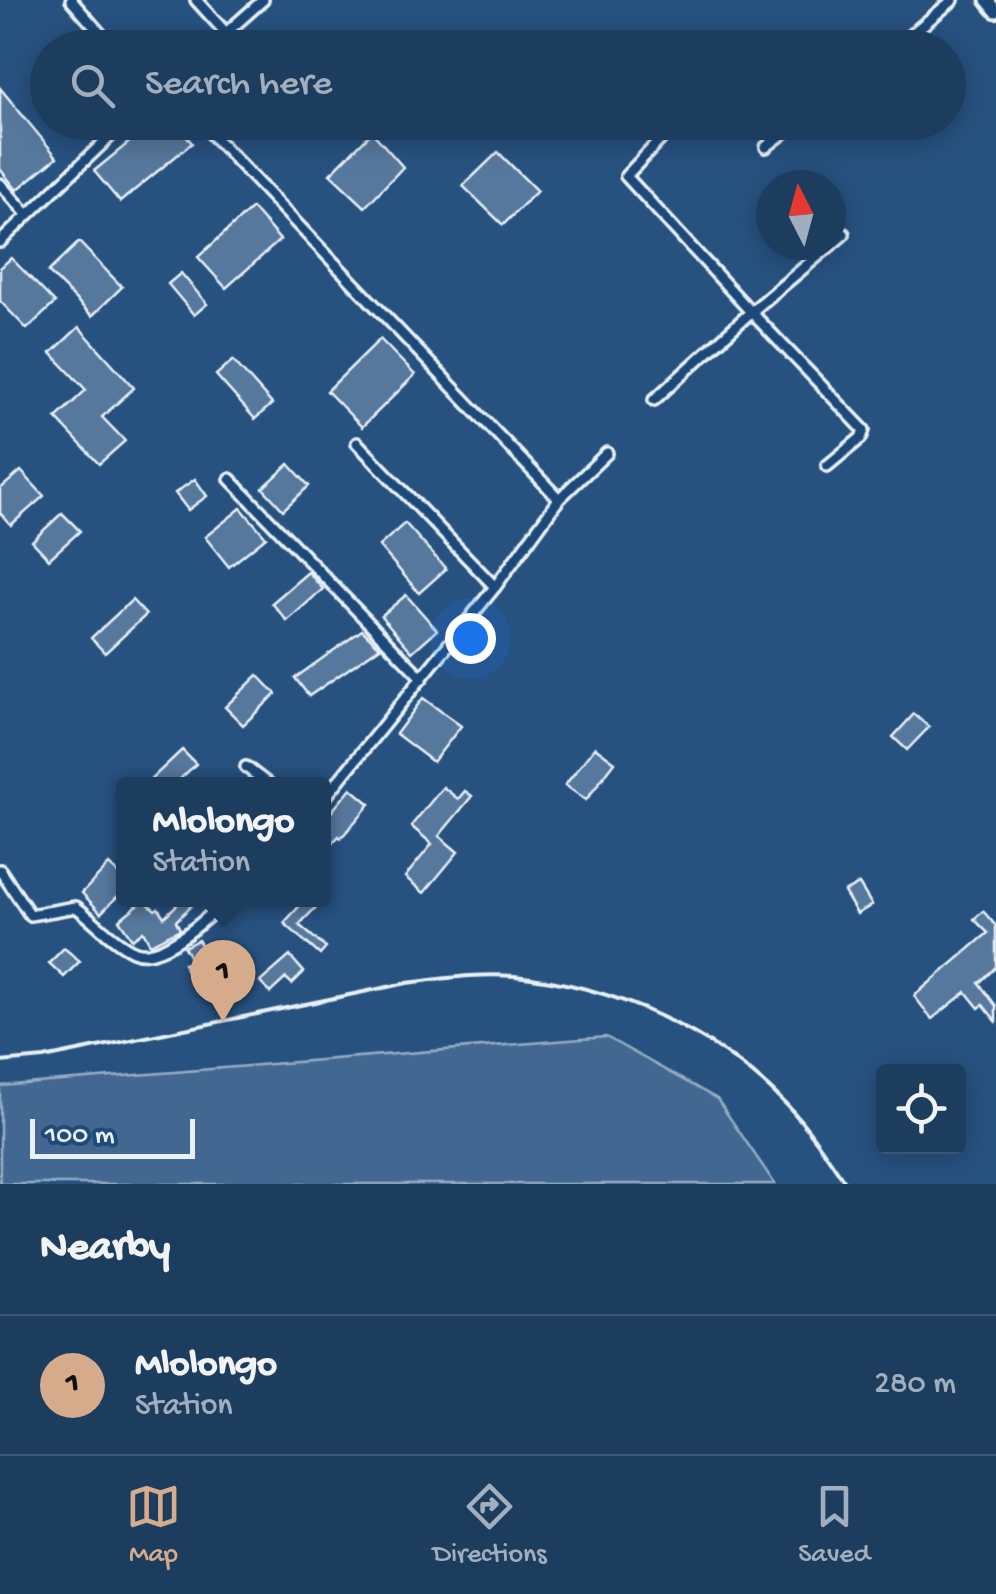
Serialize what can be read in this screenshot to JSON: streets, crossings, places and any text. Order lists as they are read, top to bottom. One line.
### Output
{"scale_bar":"100 m","north":"top","page":{"search":"Search here","popup":["Mlolongo","Station"],"pins":"1","scale":"100 m","heading":"Nearby","list":[{"mark":"1","name":"Mlolongo","note":"Station","value":"280 m"}],"nav":["Map","Directions","Saved"]}}
